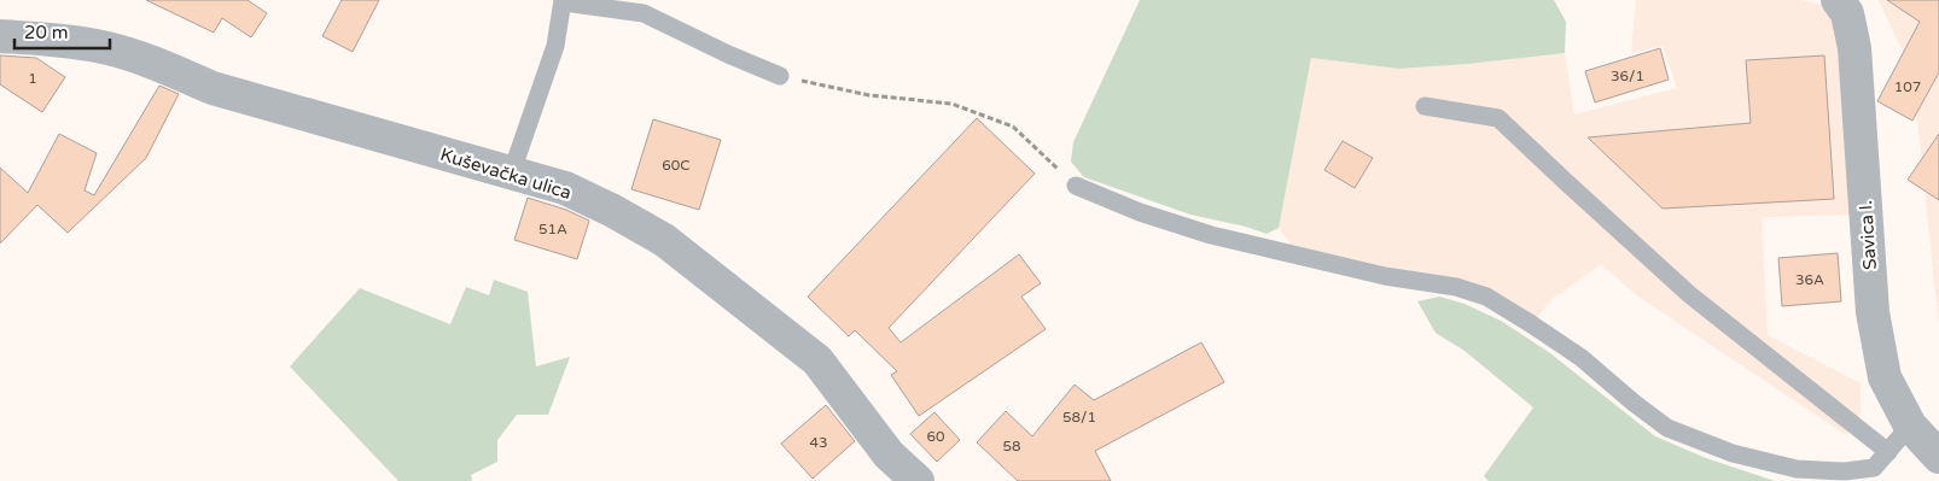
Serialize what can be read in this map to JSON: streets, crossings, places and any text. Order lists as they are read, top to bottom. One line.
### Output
{"streets":{"street":["Kuševačka ulica","Savica I."]},"house_numbers":["36/1","1","107","60C","51A","36A","58/1","60","43","58"],"scale_bar":"20 m"}
